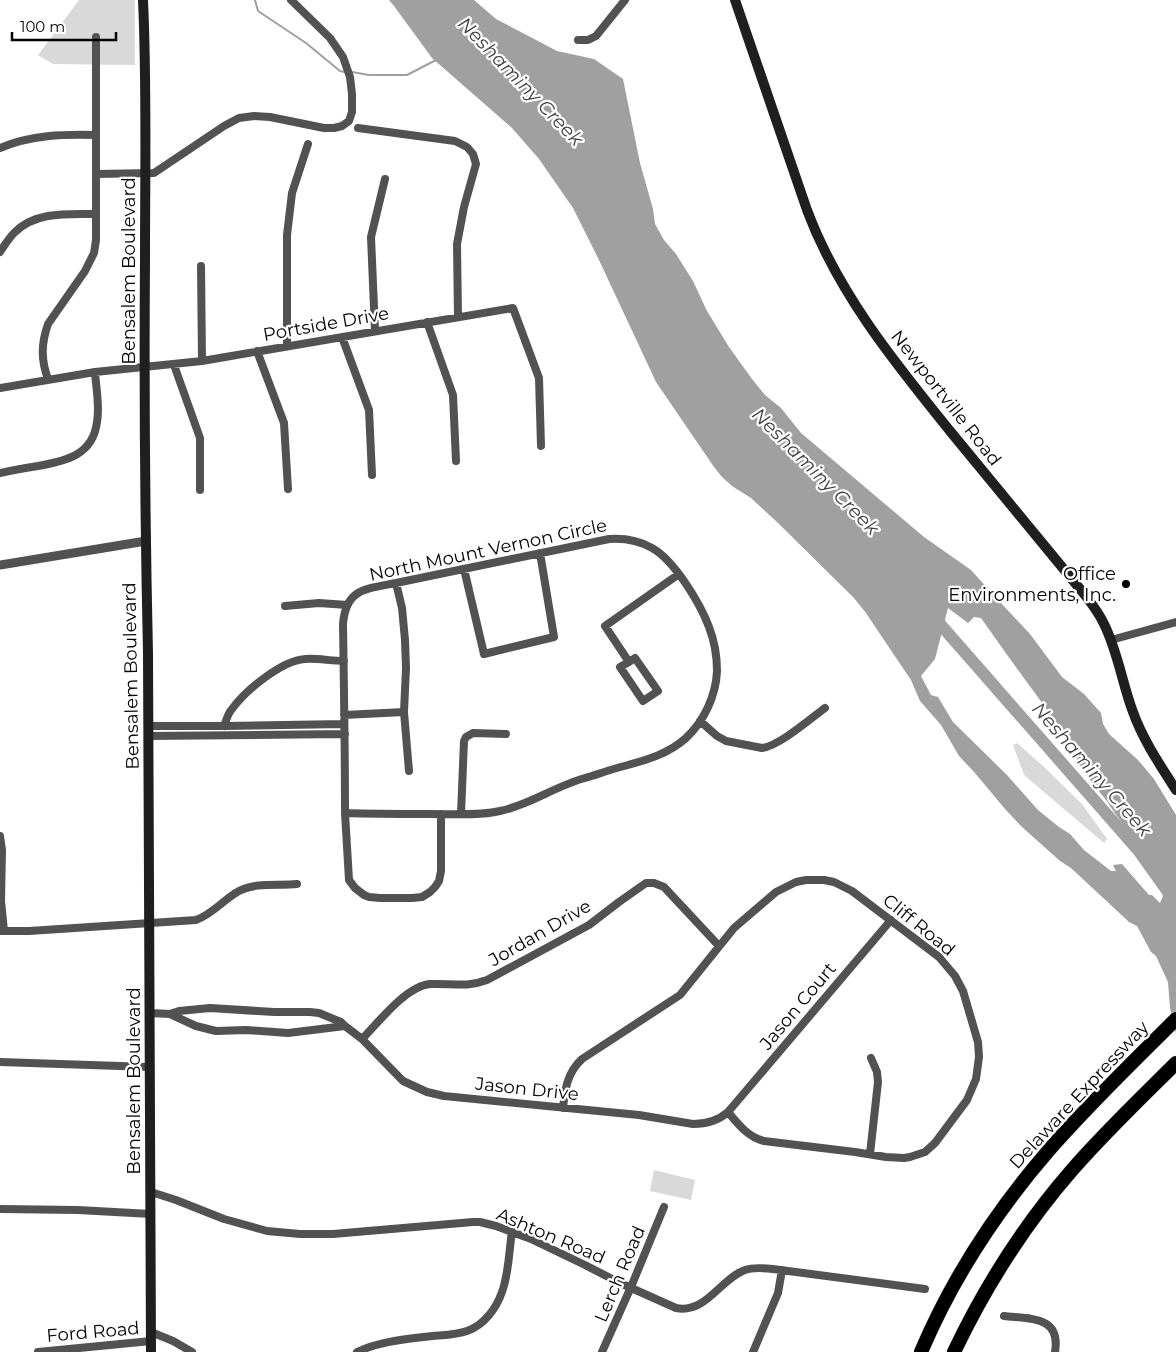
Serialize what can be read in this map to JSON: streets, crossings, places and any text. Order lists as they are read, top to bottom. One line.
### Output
{"streets":{"highway":["Delaware Expressway"],"main road":["Bensalem Boulevard","Newportville Road"],"street":["Portside Drive","North Mount Vernon Circle","Cliff Road","Jordan Drive","Jason Court","Jason Drive","Ashton Road","Lerch Road","Ford Road"]},"crossings":[["Bensalem Boulevard","Portside Drive"],["Bensalem Boulevard","Jason Drive"],["Bensalem Boulevard","Ashton Road"],["Bensalem Boulevard","Ford Road"],["Cliff Road","Jordan Drive"],["Cliff Road","Jason Court"],["Cliff Road","Jason Drive"],["Jordan Drive","Jason Drive"],["Jason Court","Jason Drive"],["Ashton Road","Lerch Road"]],"water":["Neshaminy Creek"],"places":["Office Environments, Inc."],"scale_bar":"100 m"}
